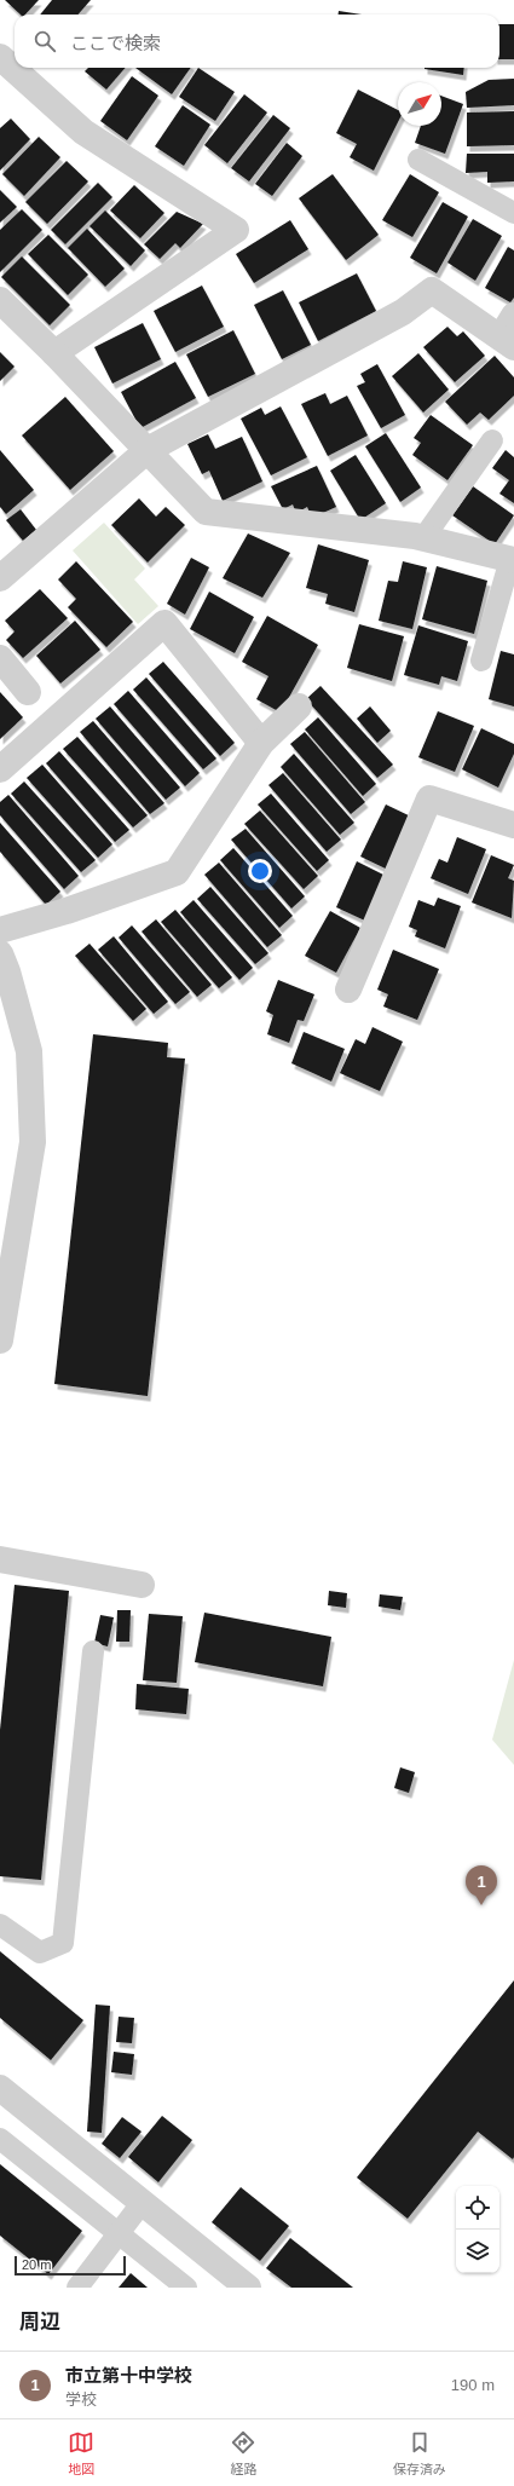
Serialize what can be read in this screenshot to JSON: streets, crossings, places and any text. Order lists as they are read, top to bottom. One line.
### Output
{"scale_bar":"20 m","north":"top right","page":{"search":"ここで検索","pins":"1","scale":"20 m","heading":"周辺","list":[{"mark":"1","name":"市立第十中学校","note":"学校","value":"190 m"}],"nav":["地図","経路","保存済み"]}}
